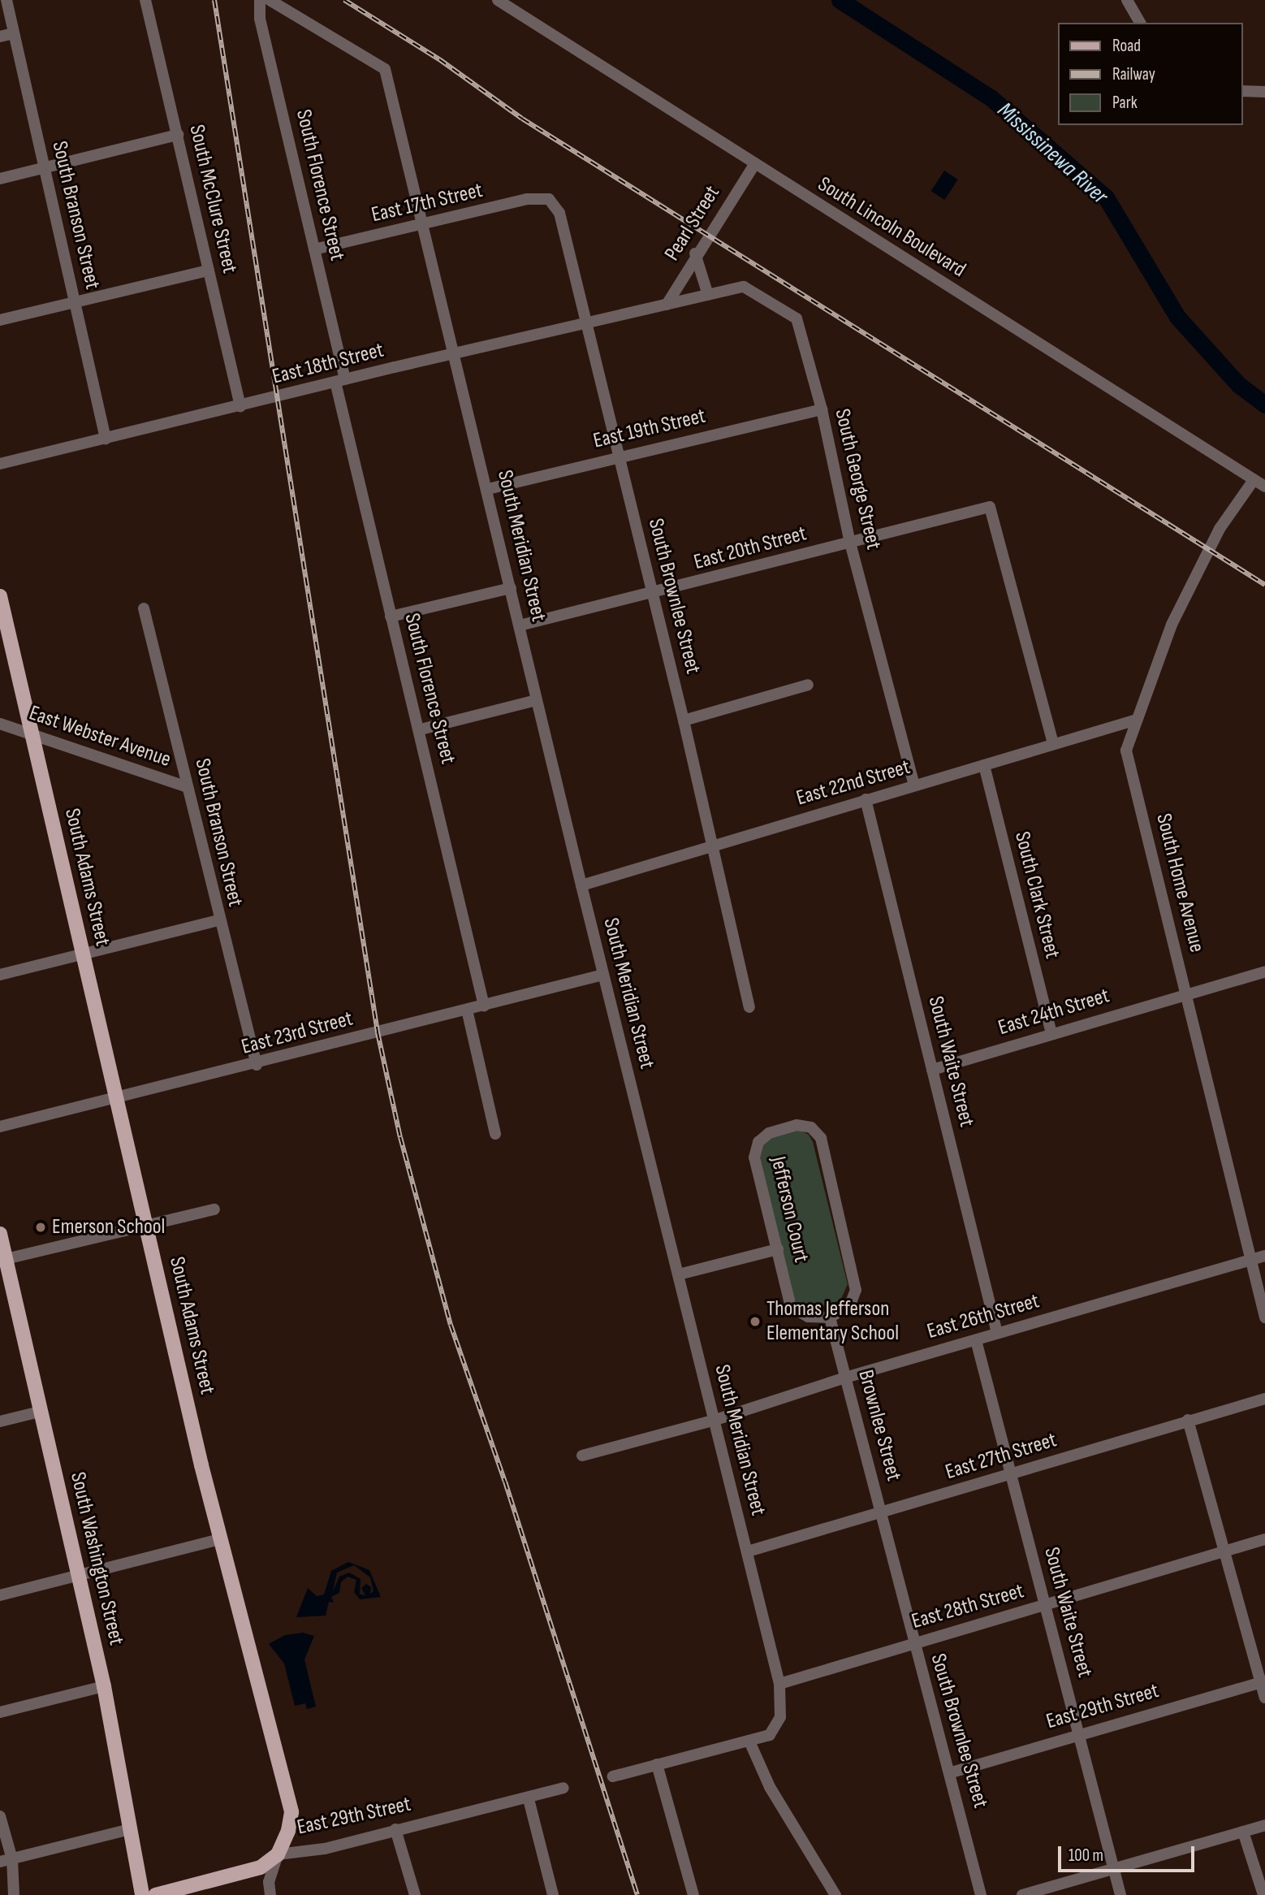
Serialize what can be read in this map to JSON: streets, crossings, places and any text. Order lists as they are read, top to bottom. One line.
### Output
{"streets":{"main road":["South Adams Street","South Washington Street","East 29th Street"],"street":["South Florence Street","South McClure Street","East 17th Street","South Branson Street","Pearl Street","South Lincoln Boulevard","East 18th Street","East 19th Street","South George Street","South Meridian Street","East 20th Street","South Brownlee Street","East Webster Avenue","East 22nd Street","South Home Avenue","South Clark Street","East 24th Street","East 23rd Street","South Waite Street","Jefferson Court","East 26th Street","Brownlee Street","East 27th Street","East 28th Street"]},"crossings":[["South Florence Street","East 17th Street"],["South Florence Street","East 18th Street"],["South Florence Street","East 23rd Street"],["South McClure Street","East 18th Street"],["East 17th Street","South Meridian Street"],["East 17th Street","South Brownlee Street"],["South Branson Street","East 18th Street"],["South Branson Street","East Webster Avenue"],["South Branson Street","East 23rd Street"],["Pearl Street","South Lincoln Boulevard"],["Pearl Street","East 18th Street"],["Pearl Street","South George Street"],["South Lincoln Boulevard","South Home Avenue"],["East 18th Street","South George Street"],["East 18th Street","South Meridian Street"],["East 18th Street","South Brownlee Street"],["East 19th Street","South George Street"],["East 19th Street","South Meridian Street"],["East 19th Street","South Brownlee Street"],["South George Street","East 20th Street"],["South George Street","East 22nd Street"],["South Meridian Street","East 20th Street"],["South Meridian Street","East 22nd Street"],["South Meridian Street","East 23rd Street"],["South Meridian Street","East 26th Street"],["South Meridian Street","East 27th Street"],["South Meridian Street","East 28th Street"],["East 20th Street","South Brownlee Street"],["East 20th Street","East 22nd Street"],["South Brownlee Street","East 22nd Street"],["South Brownlee Street","Brownlee Street"],["South Brownlee Street","East 27th Street"],["South Brownlee Street","East 28th Street"],["South Brownlee Street","East 29th Street"],["East Webster Avenue","South Adams Street"],["East 22nd Street","South Home Avenue"],["East 22nd Street","South Clark Street"],["East 22nd Street","South Waite Street"],["South Adams Street","East 23rd Street"],["South Adams Street","East 29th Street"],["South Home Avenue","East 24th Street"],["South Home Avenue","East 26th Street"],["South Clark Street","East 24th Street"],["East 24th Street","South Waite Street"],["South Waite Street","East 26th Street"],["South Waite Street","East 27th Street"],["South Waite Street","East 28th Street"],["South Waite Street","East 29th Street"],["Jefferson Court","Brownlee Street"],["East 26th Street","Brownlee Street"],["Brownlee Street","East 27th Street"],["South Washington Street","East 29th Street"]],"water":["Mississinewa River"],"places":["Emerson School","Thomas Jefferson Elementary School"],"legend":["Road","Railway","Park"],"scale_bar":"100 m"}
